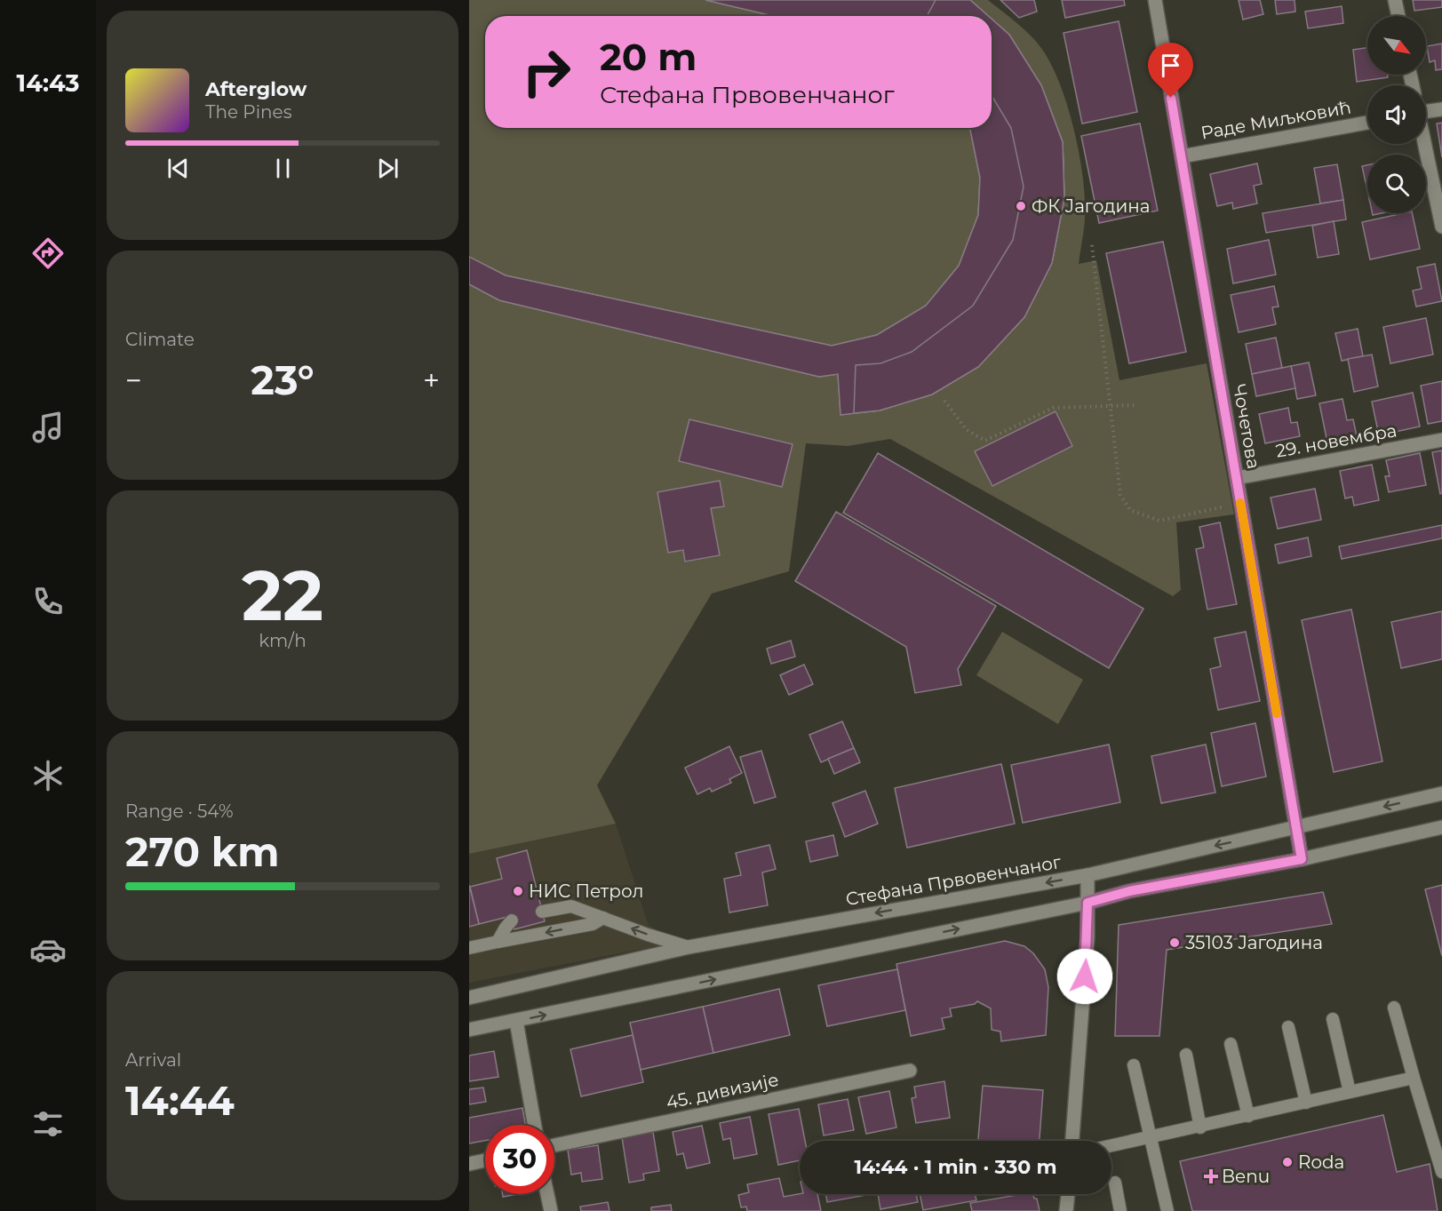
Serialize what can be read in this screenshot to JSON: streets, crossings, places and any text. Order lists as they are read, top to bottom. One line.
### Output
{"streets":{"street":["Раде Миљковић","Чочетова","29. новембра","Стефана Првовенчаног","45. дивизије"]},"crossings":[["Раде Миљковић","Чочетова"],["Чочетова","29. новембра"],["Чочетова","Стефана Првовенчаног"]],"places":{"other":["ФК Јагодина","НИС Петрол","35103 Јагодина","Roda"],"health":["Benu"]},"north":"bottom right","page":{"tabs":"14:43","turn":["20 m","Стефана Првовенчаног"],"song":["Afterglow","The Pines"],"tile":["Climate",["22","km/h"],["Range · 54%","270 km"],["Arrival","14:44"]],"heat":["−","23°","+"],"limit":"30","trip":"14:44 · 1 min · 330 m"}}
